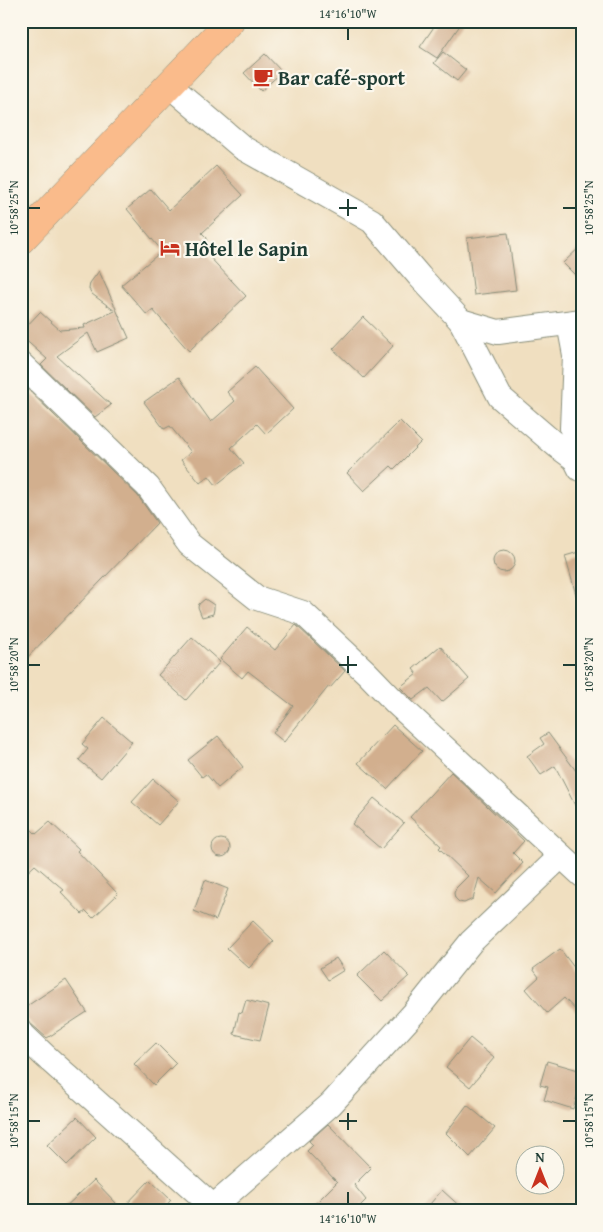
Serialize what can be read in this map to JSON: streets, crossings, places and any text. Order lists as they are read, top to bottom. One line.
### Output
{"places":{"cafe":["Bar café-sport"],"hotel":["Hôtel le Sapin"]},"north":"top","coordinates":["14°16'10\"W","10°58'25\"N","10°58'20\"N","10°58'15\"N"]}
